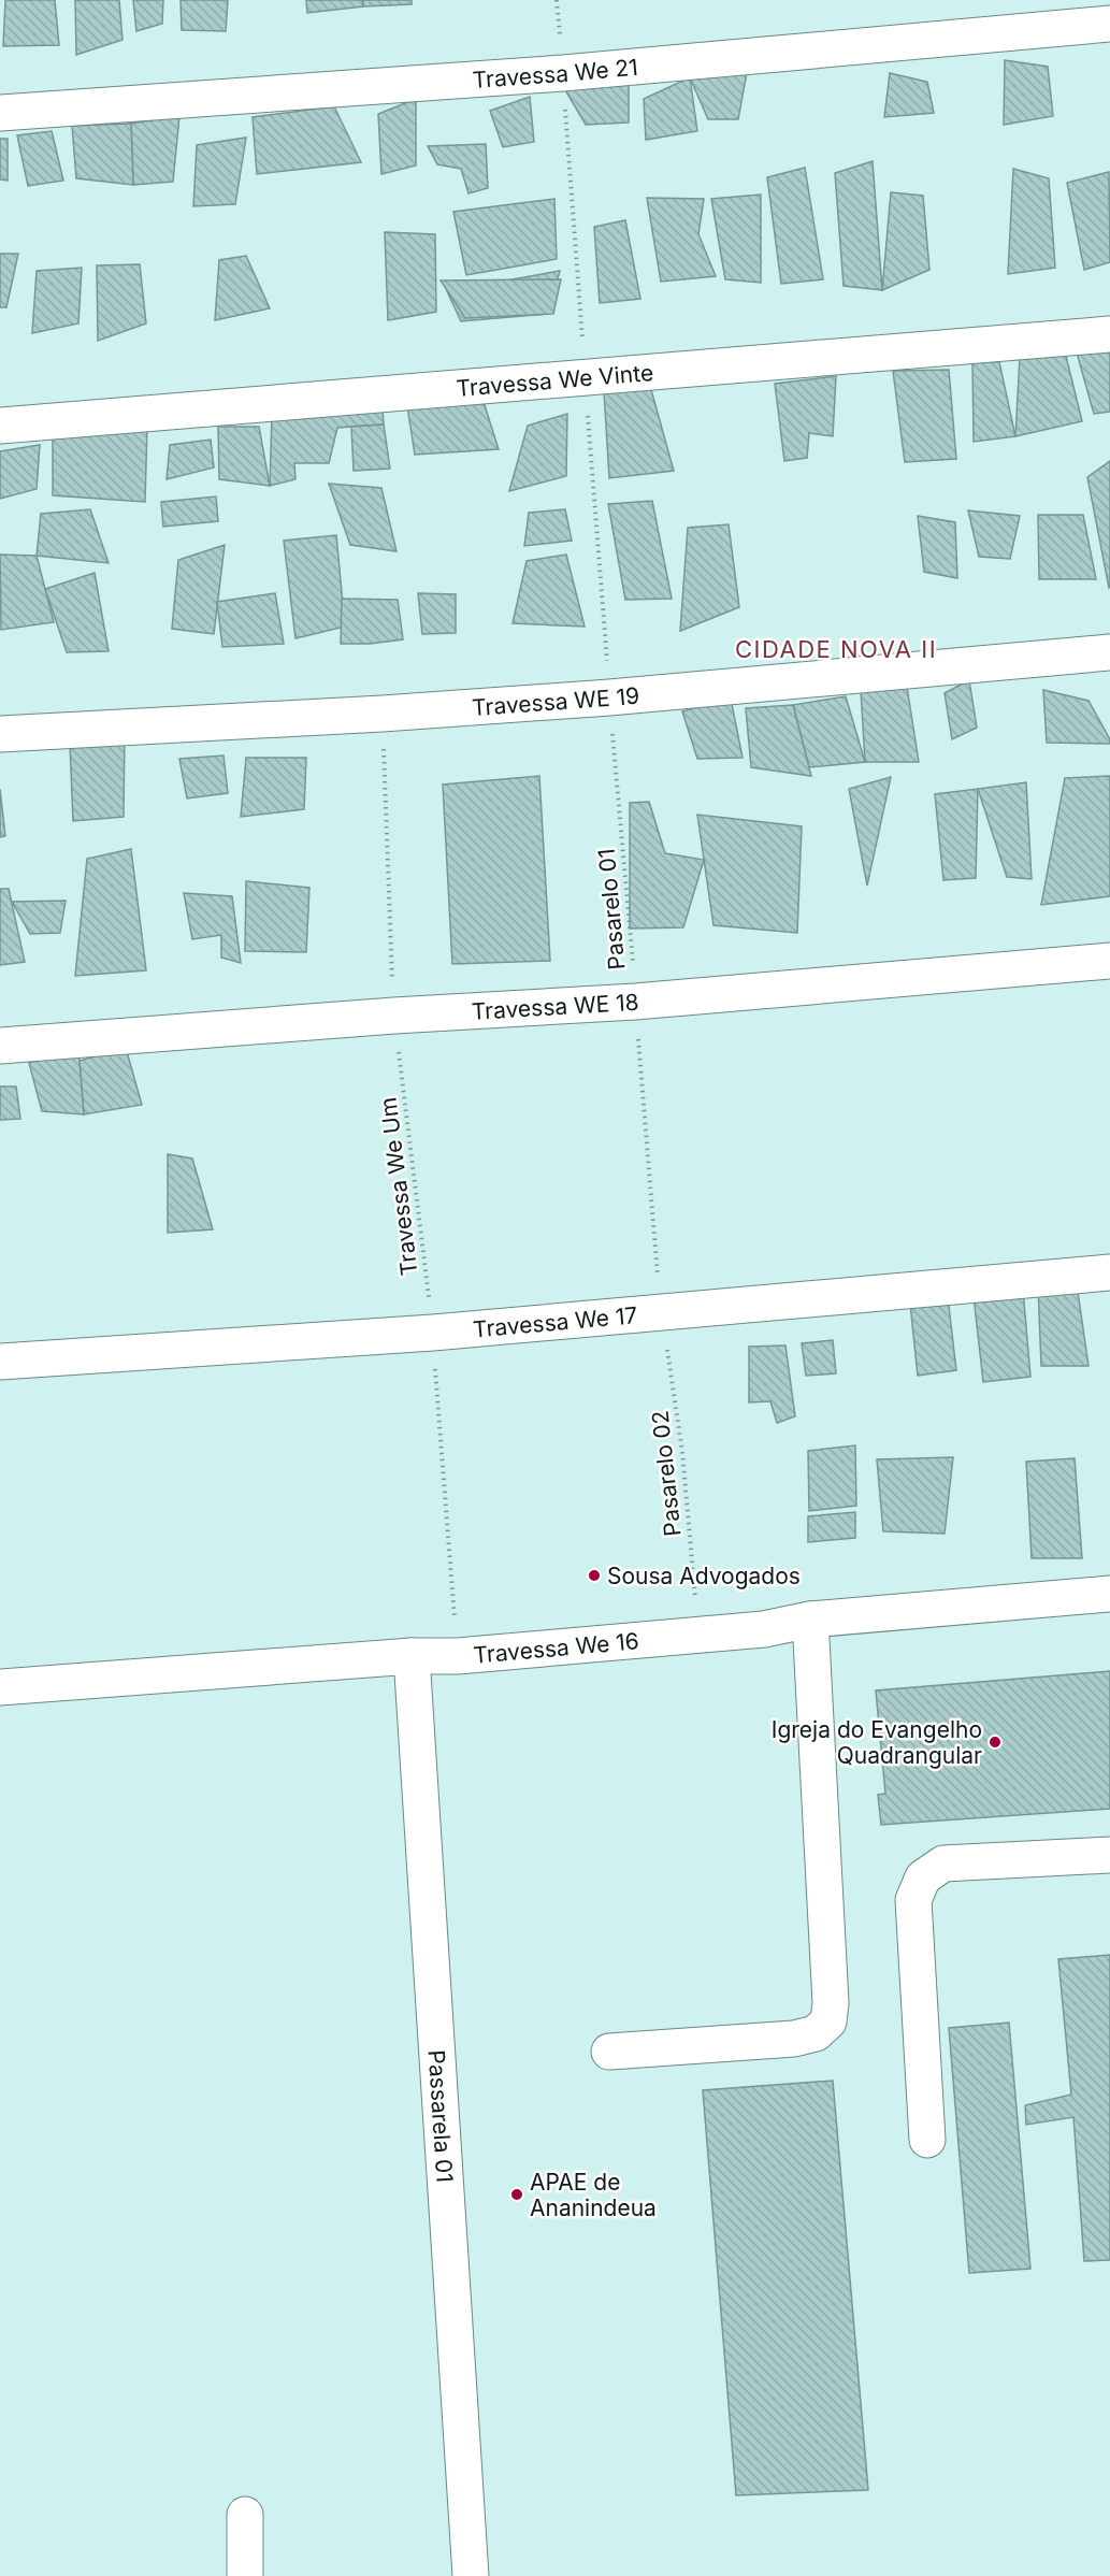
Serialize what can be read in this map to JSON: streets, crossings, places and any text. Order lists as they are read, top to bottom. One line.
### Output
{"streets":{"street":["Travessa We 21","Travessa We Vinte","Travessa WE 19","Travessa WE 18","Travessa We 17","Travessa We 16","Passarela 01"],"path":["Pasarelo 01","Travessa We Um","Pasarelo 02"]},"crossings":[["Travessa WE 19","Pasarelo 01"],["Travessa WE 19","Travessa We Um"],["Pasarelo 01","Travessa WE 18"],["Pasarelo 01","Travessa We 17"],["Pasarelo 01","Pasarelo 02"],["Travessa WE 18","Travessa We Um"],["Travessa We Um","Travessa We 17"],["Travessa We Um","Travessa We 16"],["Travessa We 17","Pasarelo 02"],["Pasarelo 02","Travessa We 16"],["Travessa We 16","Passarela 01"]],"districts":["CIDADE NOVA II"],"places":["Sousa Advogados","Igreja do Evangelho Quadrangular","APAE de Ananindeua"]}
